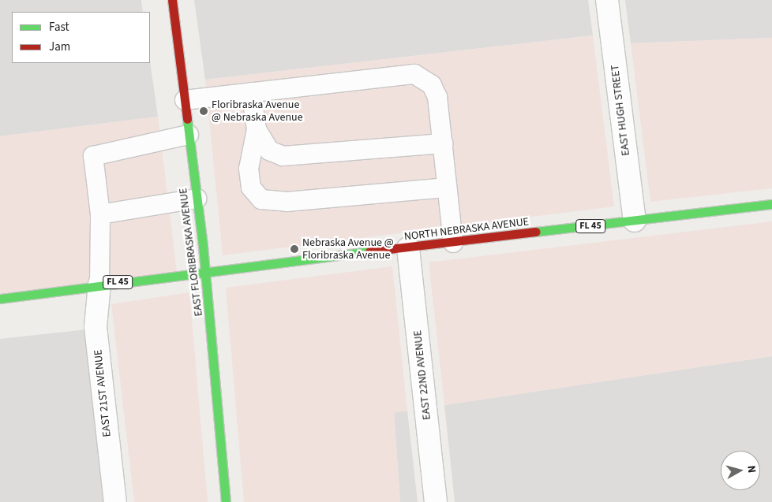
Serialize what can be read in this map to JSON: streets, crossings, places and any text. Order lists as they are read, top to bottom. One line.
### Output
{"streets":{"main road":["FL 45","NORTH NEBRASKA AVENUE","EAST FLORIBRASKA AVENUE"],"street":["EAST HUGH STREET","EAST 22ND AVENUE","EAST 21ST AVENUE"]},"crossings":[["EAST HUGH STREET","NORTH NEBRASKA AVENUE"],["NORTH NEBRASKA AVENUE","EAST FLORIBRASKA AVENUE"],["NORTH NEBRASKA AVENUE","EAST 22ND AVENUE"],["NORTH NEBRASKA AVENUE","EAST 21ST AVENUE"]],"places":["Floribraska Avenue @ Nebraska Avenue","Nebraska Avenue @ Floribraska Avenue"],"legend":["Fast","Jam"],"north":"right"}
